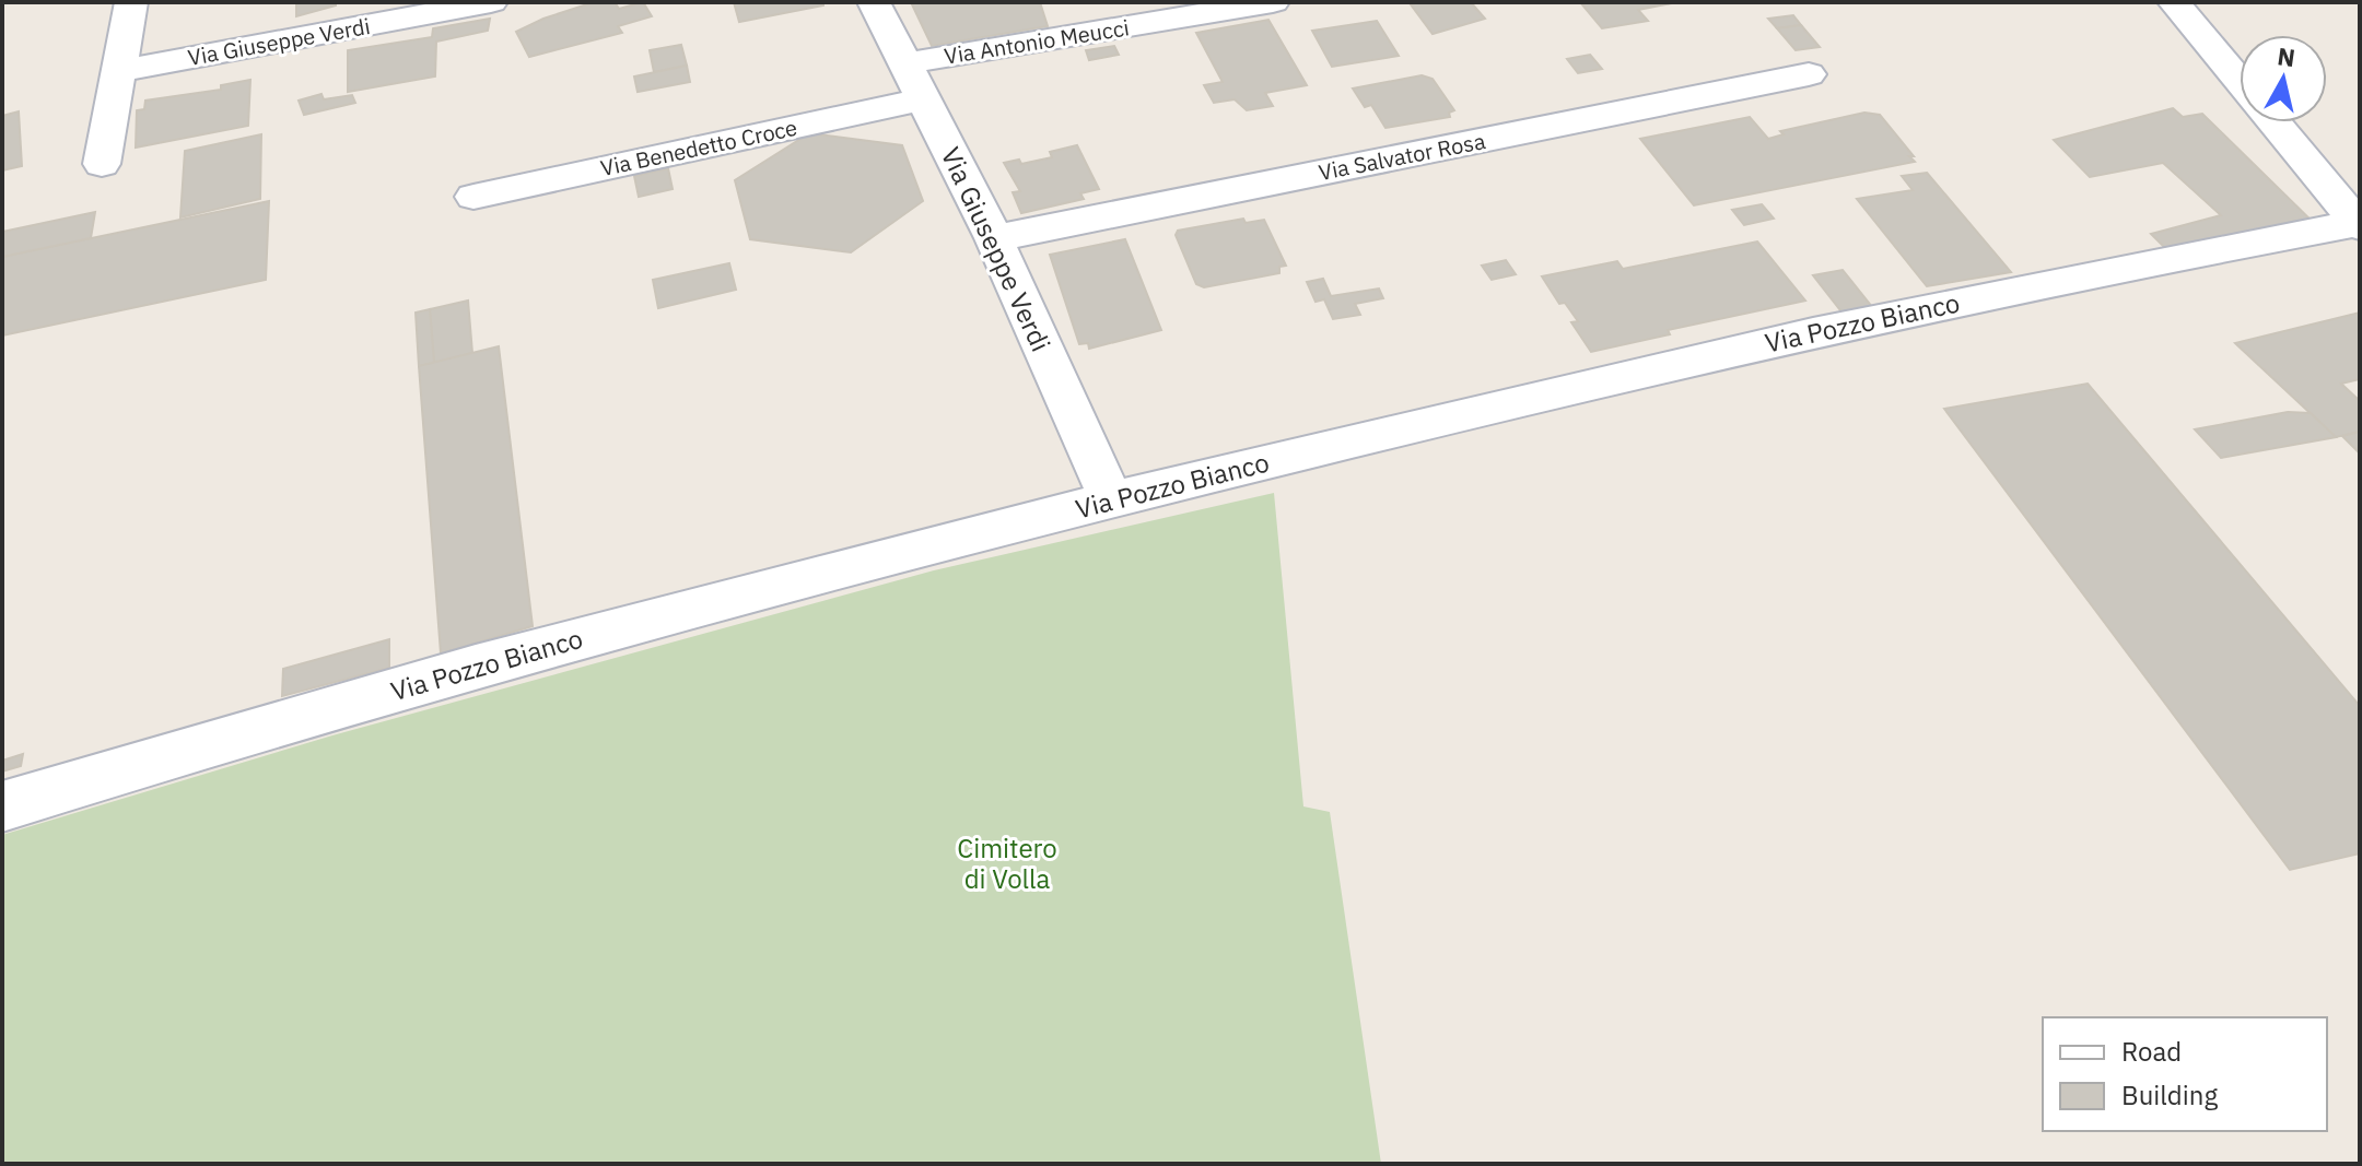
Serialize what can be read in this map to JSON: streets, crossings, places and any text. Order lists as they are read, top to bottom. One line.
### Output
{"streets":{"street":["Via Giuseppe Verdi","Via Antonio Meucci","Via Benedetto Croce","Via Salvator Rosa","Via Pozzo Bianco"]},"crossings":[["Via Giuseppe Verdi","Via Antonio Meucci"],["Via Giuseppe Verdi","Via Benedetto Croce"],["Via Giuseppe Verdi","Via Salvator Rosa"],["Via Giuseppe Verdi","Via Pozzo Bianco"]],"parks":["Cimitero di Volla"],"legend":["Road","Building"],"north":"top"}
